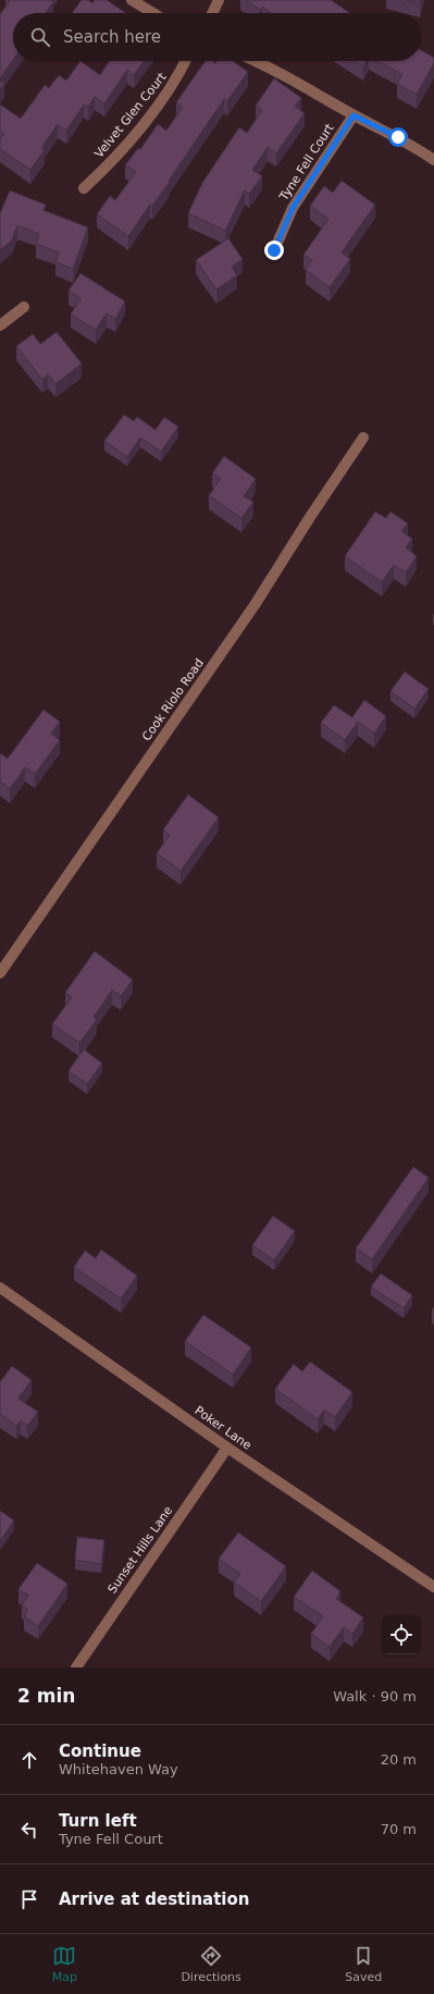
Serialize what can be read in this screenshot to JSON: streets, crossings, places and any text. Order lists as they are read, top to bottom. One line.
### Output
{"streets":{"street":["Velvet Glen Court","Tyne Fell Court","Cook Riolo Road","Poker Lane","Sunset Hills Lane"]},"crossings":[["Poker Lane","Sunset Hills Lane"]],"page":{"search":"Search here","heading":["2 min","Walk · 90 m"],"list":[["Continue","Whitehaven Way","20 m"],["Turn left","Tyne Fell Court","70 m"],"Arrive at destination"],"nav":["Map","Directions","Saved"]}}
